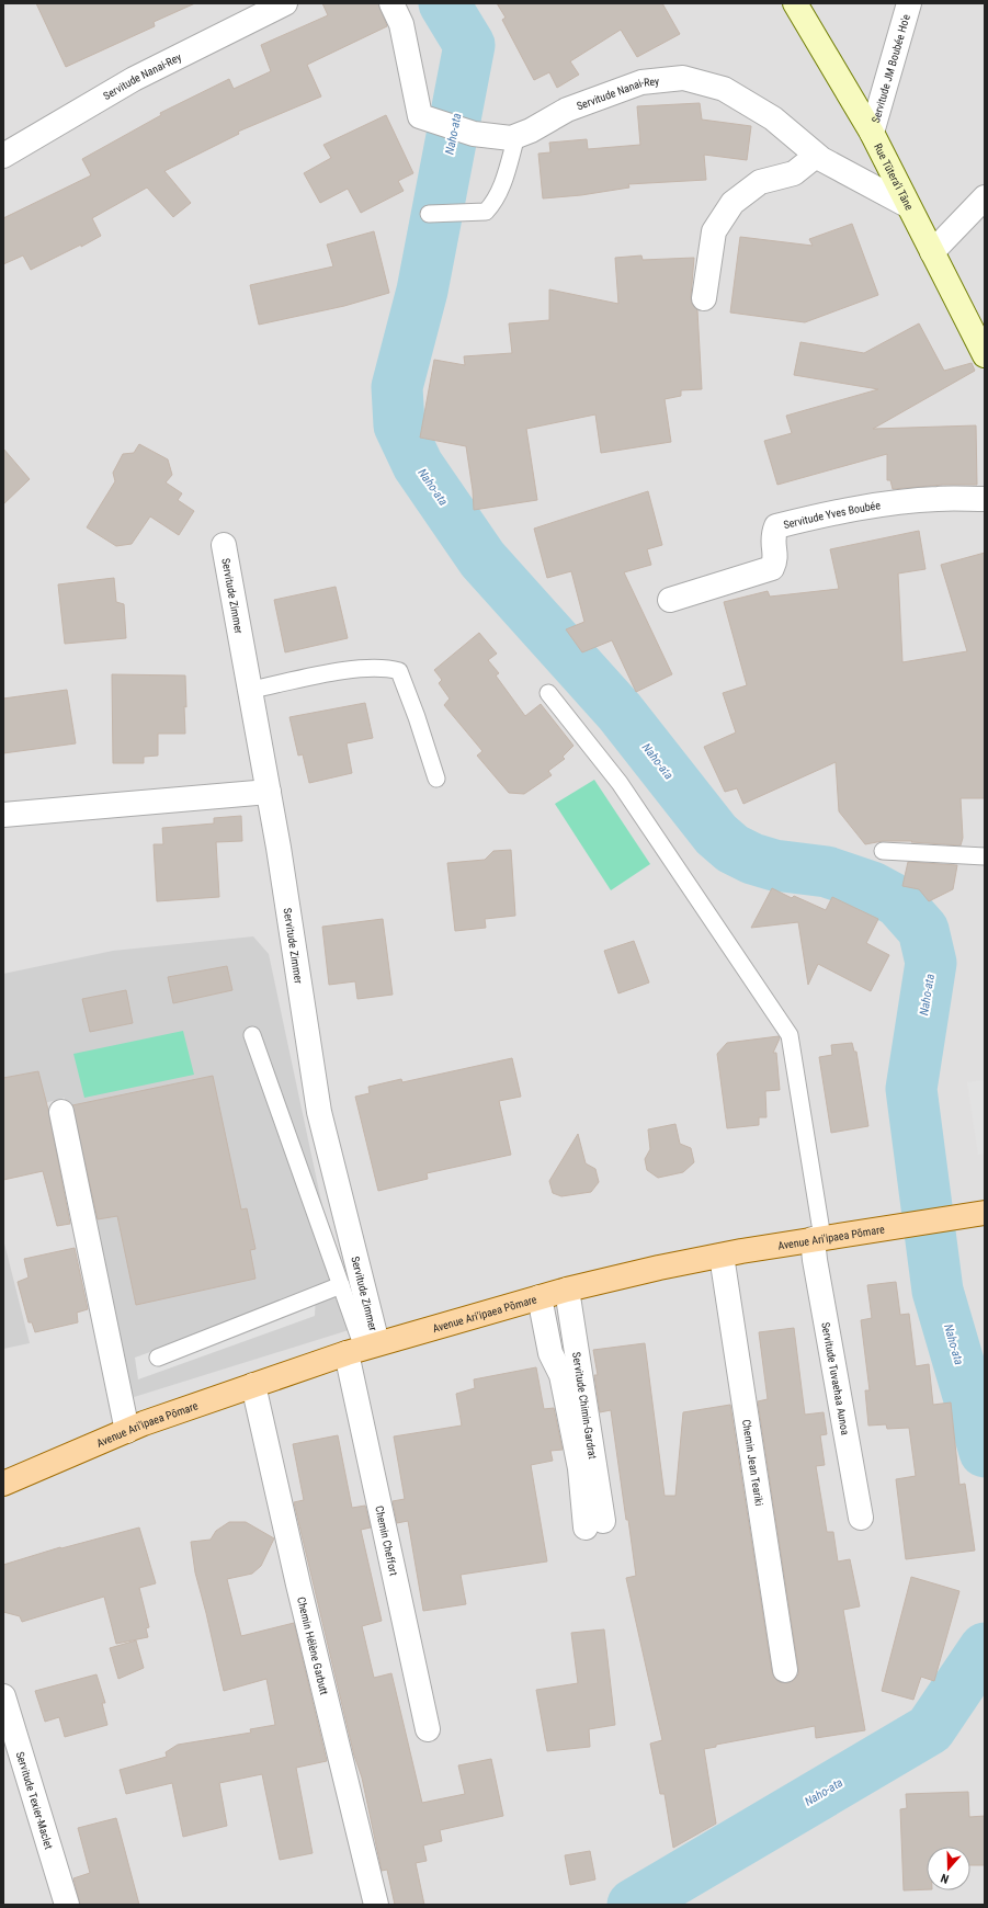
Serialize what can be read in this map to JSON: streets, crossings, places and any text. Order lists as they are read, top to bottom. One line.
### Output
{"streets":{"main road":["Rue Tūtera'i Tāne","Avenue Ari'ipaea Pōmare"],"street":["Servitude JM Boubée Ho'e","Servitude Nanai-Rey","Servitude Yves Boubée","Servitude Zimmer","Servitude Tuvaehaa Aunoa","Servitude Chimin-Gardrat","Chemin Jean Teariki","Chemin Cheffort","Chemin Hélène Garbutt","Servitude Texier-Maclet"]},"crossings":[["Servitude JM Boubée Ho'e","Rue Tūtera'i Tāne"],["Servitude Nanai-Rey","Rue Tūtera'i Tāne"],["Servitude Zimmer","Avenue Ari'ipaea Pōmare"],["Servitude Zimmer","Chemin Cheffort"],["Avenue Ari'ipaea Pōmare","Servitude Tuvaehaa Aunoa"],["Avenue Ari'ipaea Pōmare","Servitude Chimin-Gardrat"],["Avenue Ari'ipaea Pōmare","Chemin Jean Teariki"],["Avenue Ari'ipaea Pōmare","Chemin Cheffort"],["Avenue Ari'ipaea Pōmare","Chemin Hélène Garbutt"]],"water":["Naho-ata"],"north":"bottom"}
